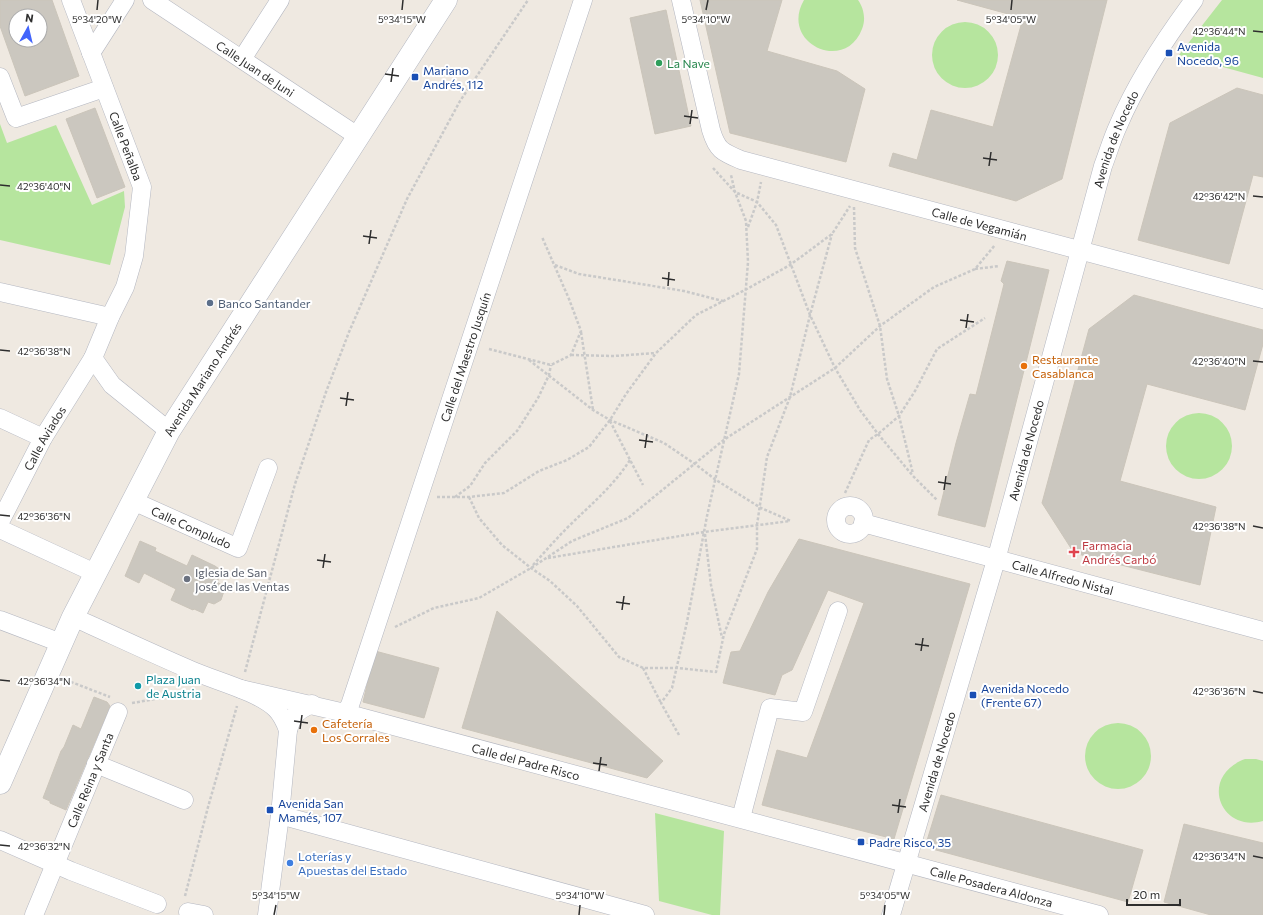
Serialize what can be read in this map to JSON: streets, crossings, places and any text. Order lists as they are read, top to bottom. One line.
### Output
{"streets":{"main road":["Avenida Mariano Andrés"],"street":["Calle Juan de Juni","Avenida de Nocedo","Calle Peñalba","Calle de Vegamián","Calle del Maestro Jusquín","Calle Aviados","Calle Compludo","Calle Alfredo Nistal","Calle del Padre Risco","Calle Reina y Santa","Calle Posadera Aldonza"]},"crossings":[["Calle Juan de Juni","Avenida Mariano Andrés"],["Avenida de Nocedo","Calle de Vegamián"],["Avenida de Nocedo","Calle Alfredo Nistal"],["Avenida de Nocedo","Calle del Padre Risco"],["Avenida de Nocedo","Calle Posadera Aldonza"],["Calle Peñalba","Calle Aviados"],["Calle del Maestro Jusquín","Calle del Padre Risco"],["Avenida Mariano Andrés","Calle Compludo"],["Calle del Padre Risco","Calle Posadera Aldonza"]],"places":{"transit":["Avenida Nocedo, 96","Mariano Andrés, 112","Avenida Nocedo (Frente 67)","Avenida San Mamés, 107","Padre Risco, 35"],"other":["La Nave","Banco Santander","Restaurante Casablanca","Iglesia de San José de las Ventas","Plaza Juan de Austria","Cafetería Los Corrales","Loterías y Apuestas del Estado"],"health":["Farmacia Andrés Carbó"]},"scale_bar":"20 m","north":"top","coordinates":["5°34'20\"W","5°34'15\"W","5°34'10\"W","5°34'05\"W","42°36'44\"N","42°36'40\"N","42°36'42\"N","42°36'38\"N","42°36'36\"N","42°36'34\"N","42°36'32\"N"]}
